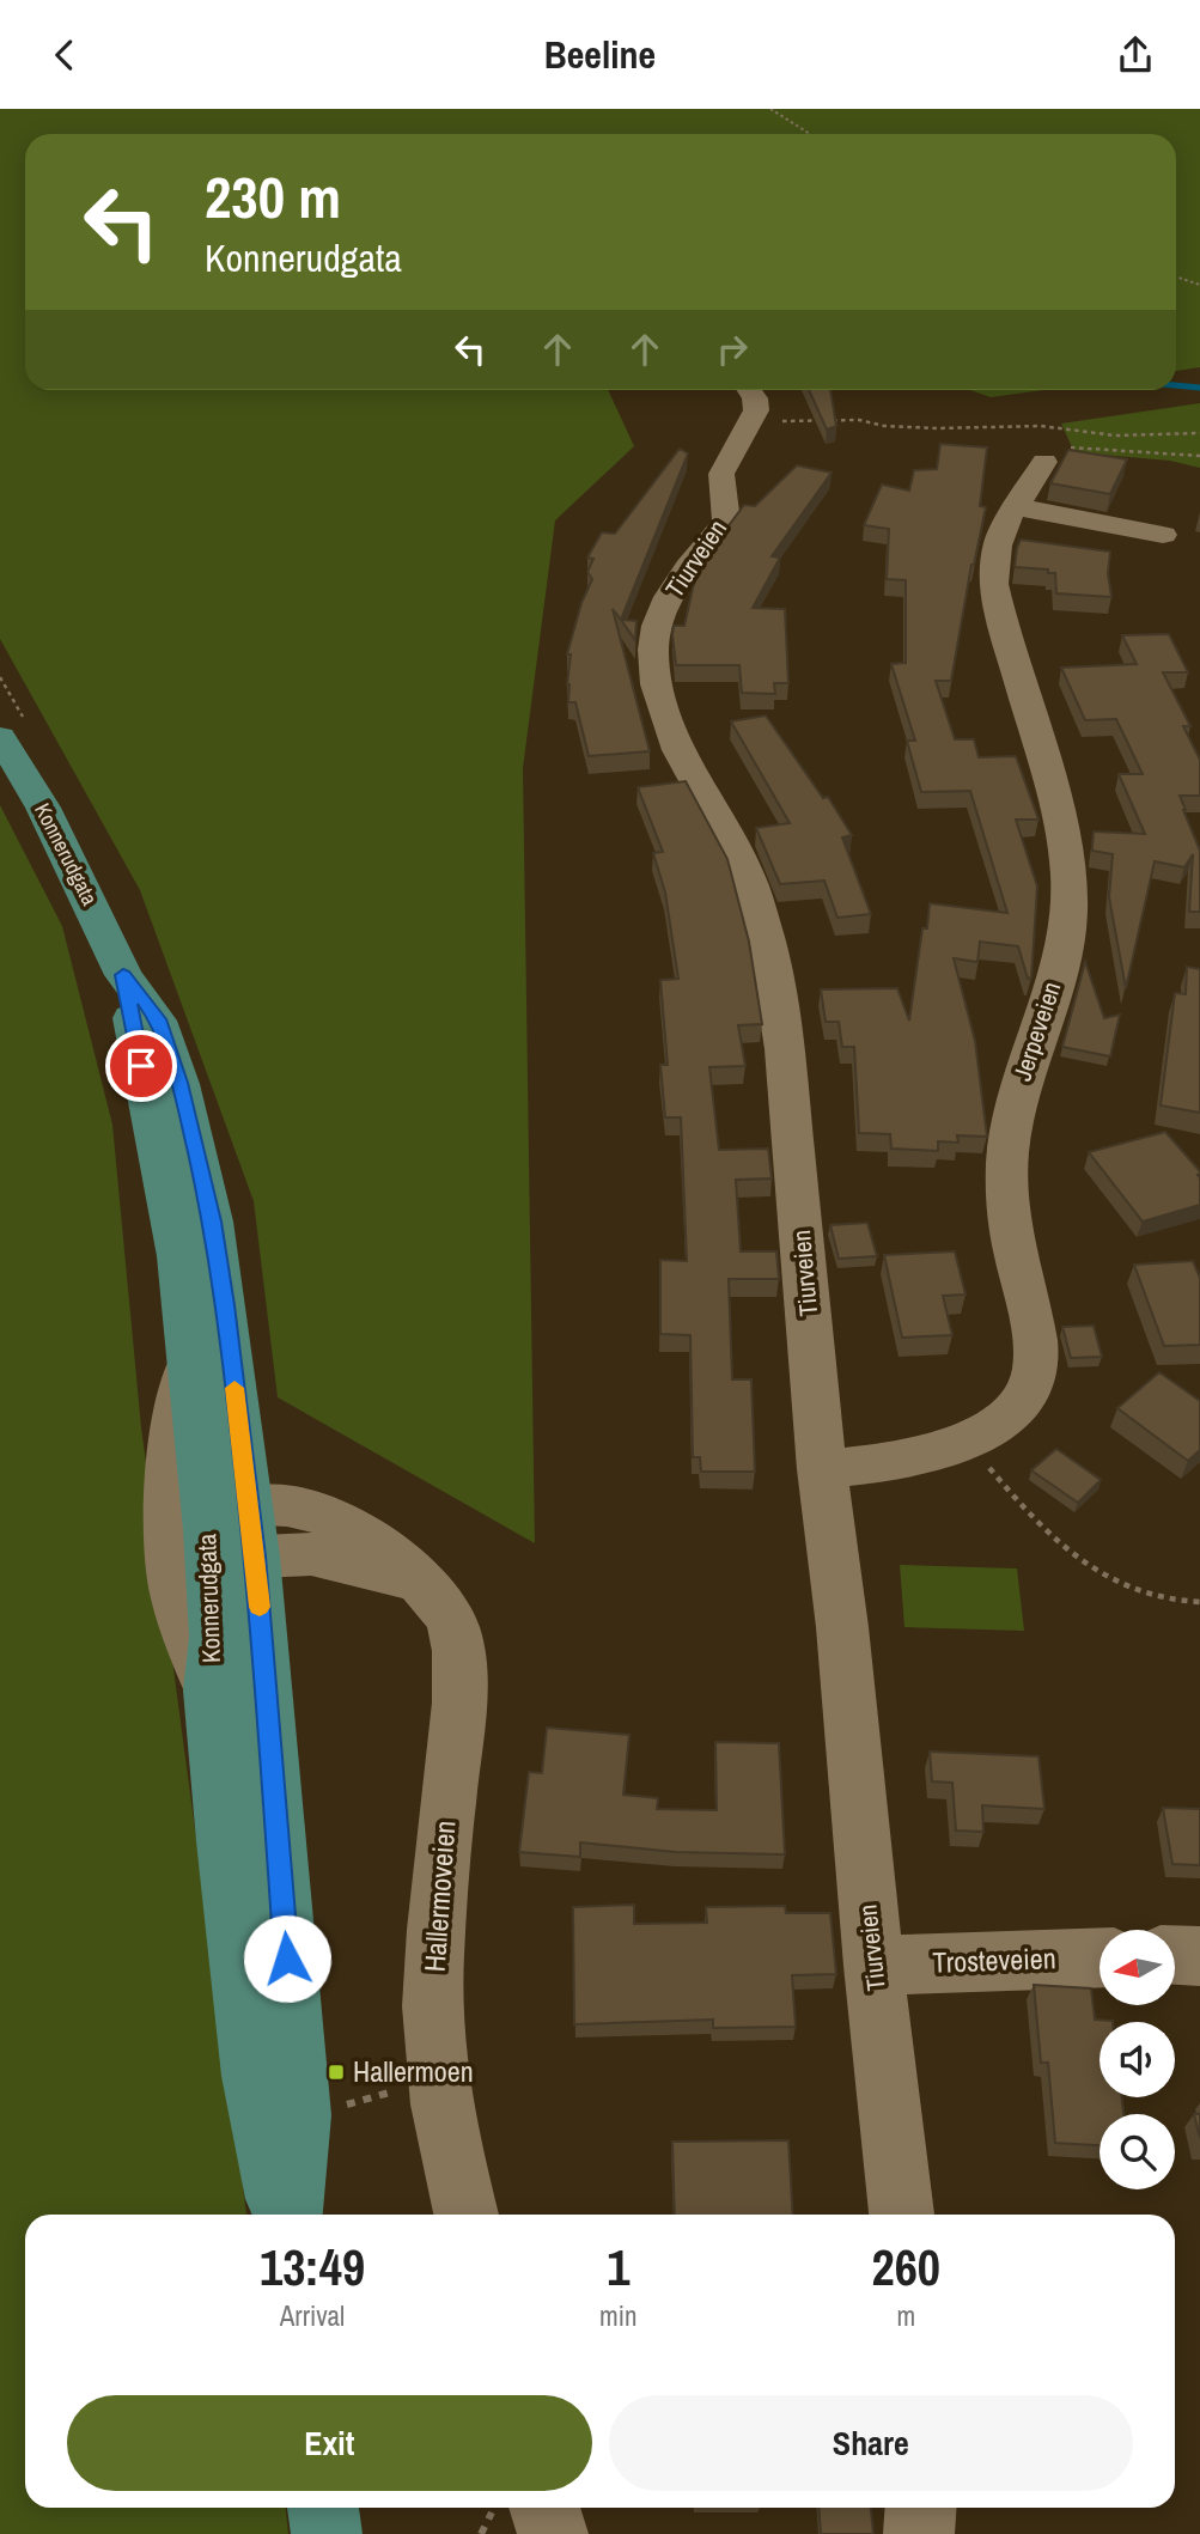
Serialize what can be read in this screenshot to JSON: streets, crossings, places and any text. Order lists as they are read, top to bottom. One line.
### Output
{"streets":{"main road":["Konnerudgata"],"street":["Tiurveien","Jerpeveien","Hallermoveien","Trosteveien"]},"crossings":[["Tiurveien","Jerpeveien"],["Tiurveien","Trosteveien"],["Konnerudgata","Hallermoveien"]],"places":{"transit":["Hallermoen"]},"north":"left","page":{"header":"Beeline","turn":["230 m","Konnerudgata"],"eta":["13:49","Arrival","1","min","260","m"],"buttons":["Exit","Share"]}}
